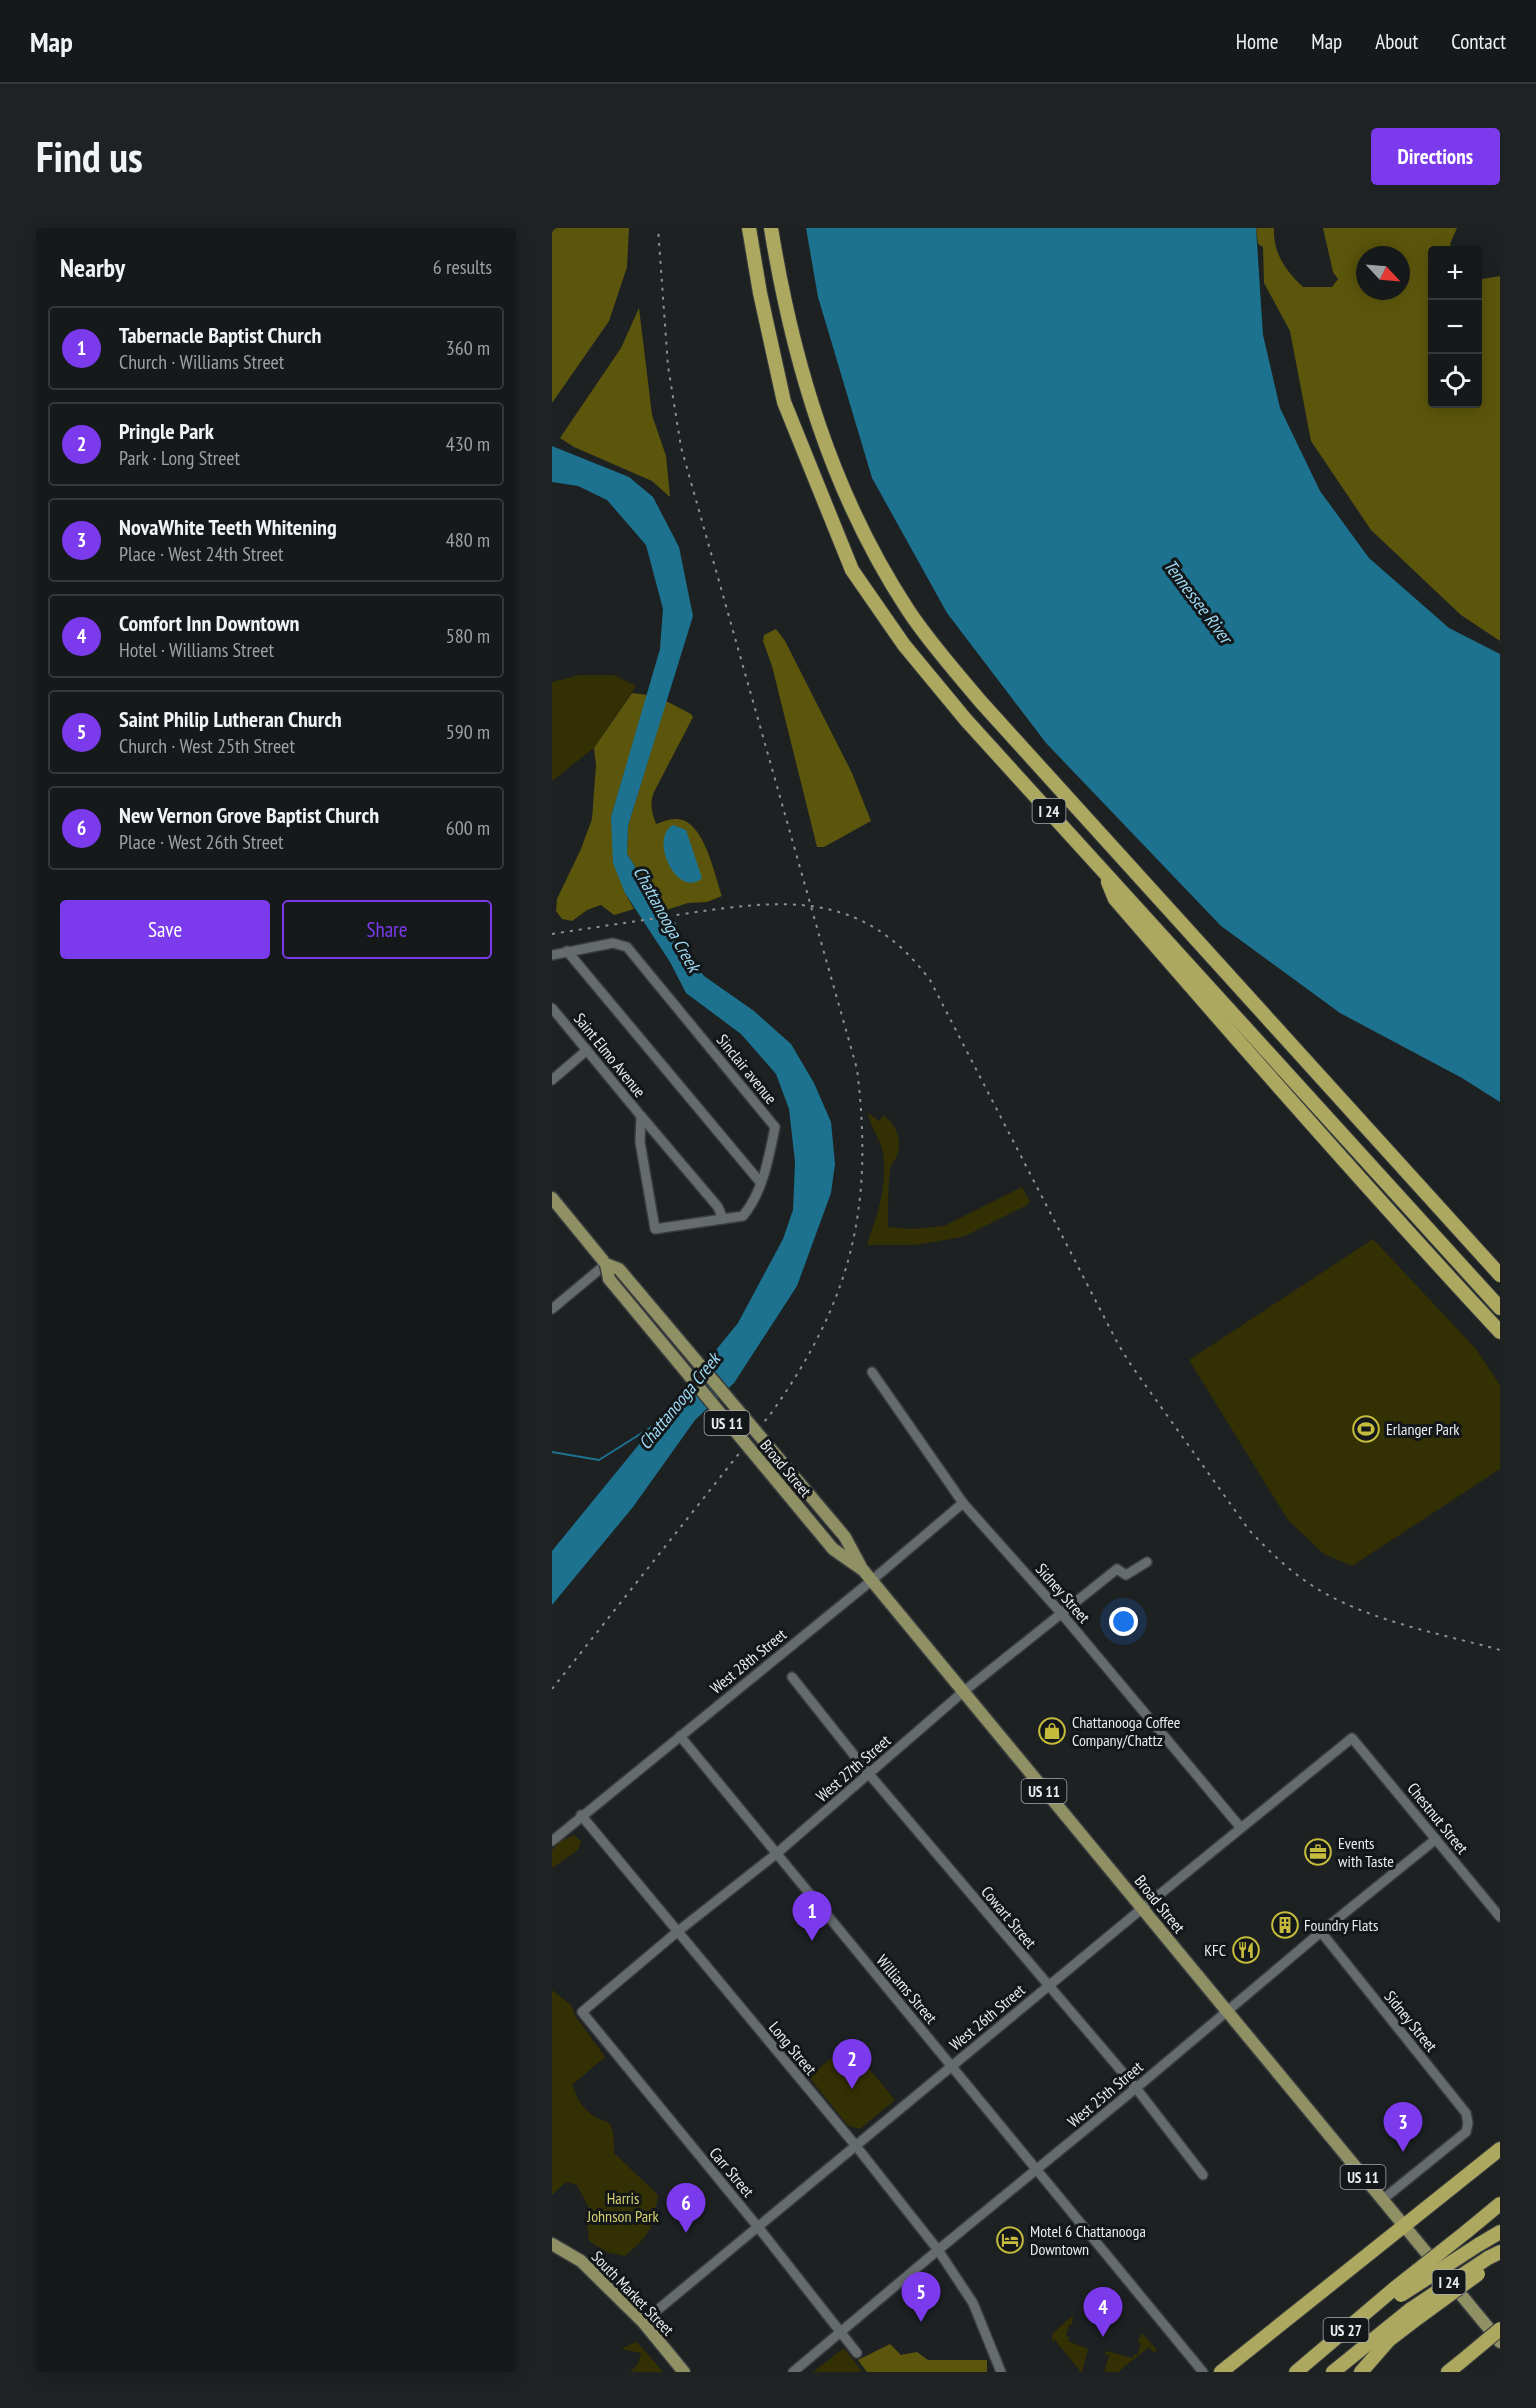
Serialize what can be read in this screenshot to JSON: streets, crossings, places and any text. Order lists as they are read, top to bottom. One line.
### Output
{"streets":{"highway":["I 24","US 27"],"main road":["US 11","Broad Street","South Market Street"],"street":["Saint Elmo Avenue","Sinclair avenue","Sidney Street","West 28th Street","West 27th Street","Chestnut Street","Cowart Street","Williams Street","West 26th Street","Long Street","West 25th Street","Carr Street"]},"crossings":[["I 24","US 27"],["Saint Elmo Avenue","Sinclair avenue"],["Broad Street","Sidney Street"],["Broad Street","West 28th Street"],["Broad Street","West 27th Street"],["Broad Street","West 26th Street"],["Broad Street","West 25th Street"],["Sidney Street","West 28th Street"],["Sidney Street","West 27th Street"],["Sidney Street","West 26th Street"],["Sidney Street","West 25th Street"],["West 28th Street","Williams Street"],["West 28th Street","Long Street"],["West 27th Street","Cowart Street"],["West 27th Street","Williams Street"],["West 27th Street","Long Street"],["West 27th Street","Carr Street"],["Chestnut Street","West 26th Street"],["Chestnut Street","West 25th Street"],["Cowart Street","West 26th Street"],["Cowart Street","West 25th Street"],["Williams Street","West 26th Street"],["Williams Street","West 25th Street"],["West 26th Street","Long Street"],["West 26th Street","Carr Street"],["West 26th Street","South Market Street"],["Long Street","West 25th Street"],["West 25th Street","Carr Street"]],"water":["Tennessee River","Chattanooga Creek"],"parks":["Harris Johnson Park"],"places":{"sports":["Erlanger Park"],"shop":["Chattanooga Coffee Company/Chattz"],"office":["Events with Taste"],"building":["Foundry Flats"],"restaurant":["KFC"],"hotel":["Motel 6 Chattanooga Downtown"]},"north":"bottom right","page":{"header":"Map","nav":["Home","Map","About","Contact"],"buttons":["Directions",["Save","Share"]],"title":"Find us","heading":["Nearby","6 results"],"map_buttons":["+","−"],"list":[{"mark":"1","name":"Tabernacle Baptist Church","note":"Church · Williams Street","value":"360 m"},{"mark":"2","name":"Pringle Park","note":"Park · Long Street","value":"430 m"},{"mark":"3","name":"NovaWhite Teeth Whitening","note":"Place · West 24th Street","value":"480 m"},{"mark":"4","name":"Comfort Inn Downtown","note":"Hotel · Williams Street","value":"580 m"},{"mark":"5","name":"Saint Philip Lutheran Church","note":"Church · West 25th Street","value":"590 m"},{"mark":"6","name":"New Vernon Grove Baptist Church","note":"Place · West 26th Street","value":"600 m"}],"pins":["1","2","3","6","5","4"]}}
